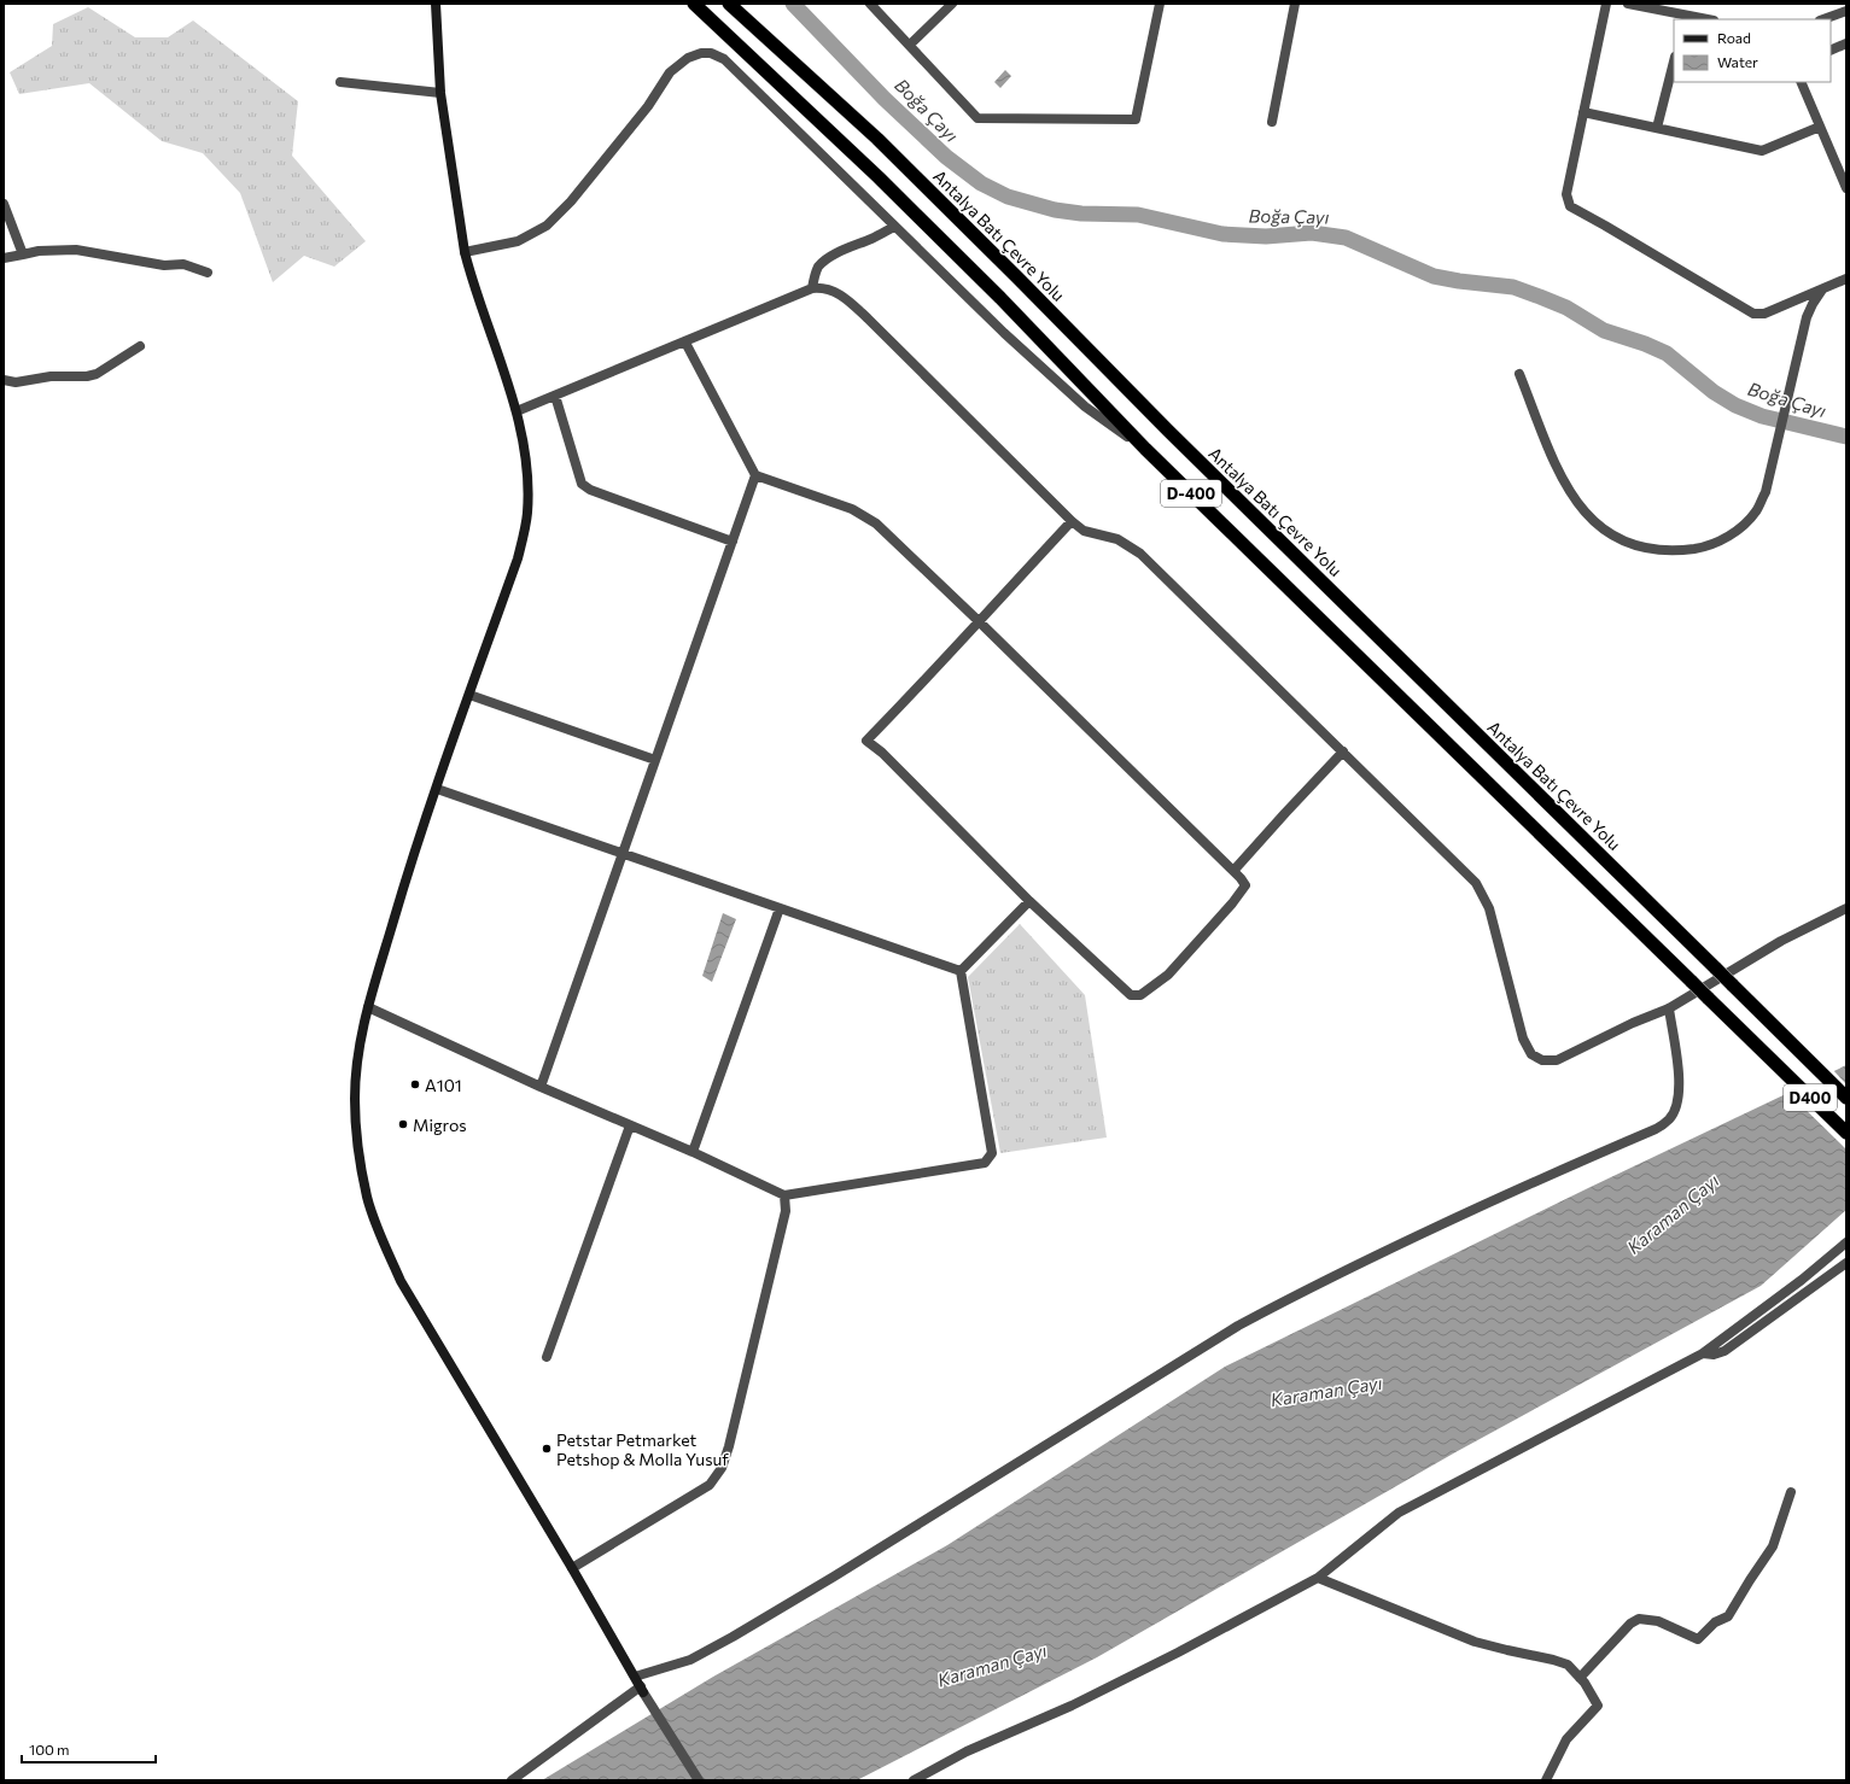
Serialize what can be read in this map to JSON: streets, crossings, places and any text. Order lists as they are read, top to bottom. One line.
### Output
{"streets":{"highway":["Antalya Batı Çevre Yolu","D-400","D400"]},"crossings":[["D-400","D400"]],"water":["Boğa Çayı","Karaman Çayı"],"places":["A101","Migros","Petstar Petmarket Petshop & Molla Yusuf"],"legend":["Road","Water"],"scale_bar":"100 m"}
